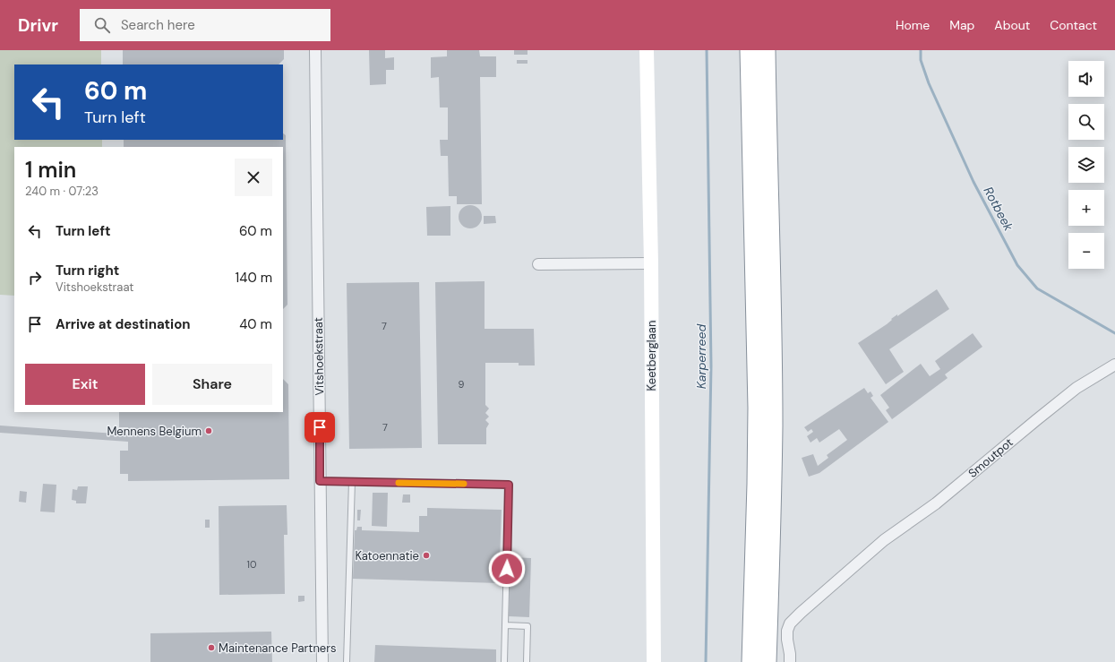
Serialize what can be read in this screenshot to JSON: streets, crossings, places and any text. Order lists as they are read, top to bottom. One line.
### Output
{"streets":{"main road":["Keetberglaan"],"street":["Vitshoekstraat","Smoutpot"]},"water":["Rotbeek","Karperreed"],"places":["Mennens Belgium","Katoennatie","Maintenance Partners"],"house_numbers":["7","9","7","10"],"page":{"header":"Drivr","search":"Search here","nav":["Home","Map","About","Contact"],"map_buttons":["+","−"],"turn":["60 m","Turn left"],"heading":["1 min","240 m · 07:23"],"list":[{"name":"Turn left","value":"60 m"},{"name":"Turn right","note":"Vitshoekstraat","value":"140 m"},{"name":"Arrive at destination","value":"40 m"}],"buttons":["Exit","Share"]}}
